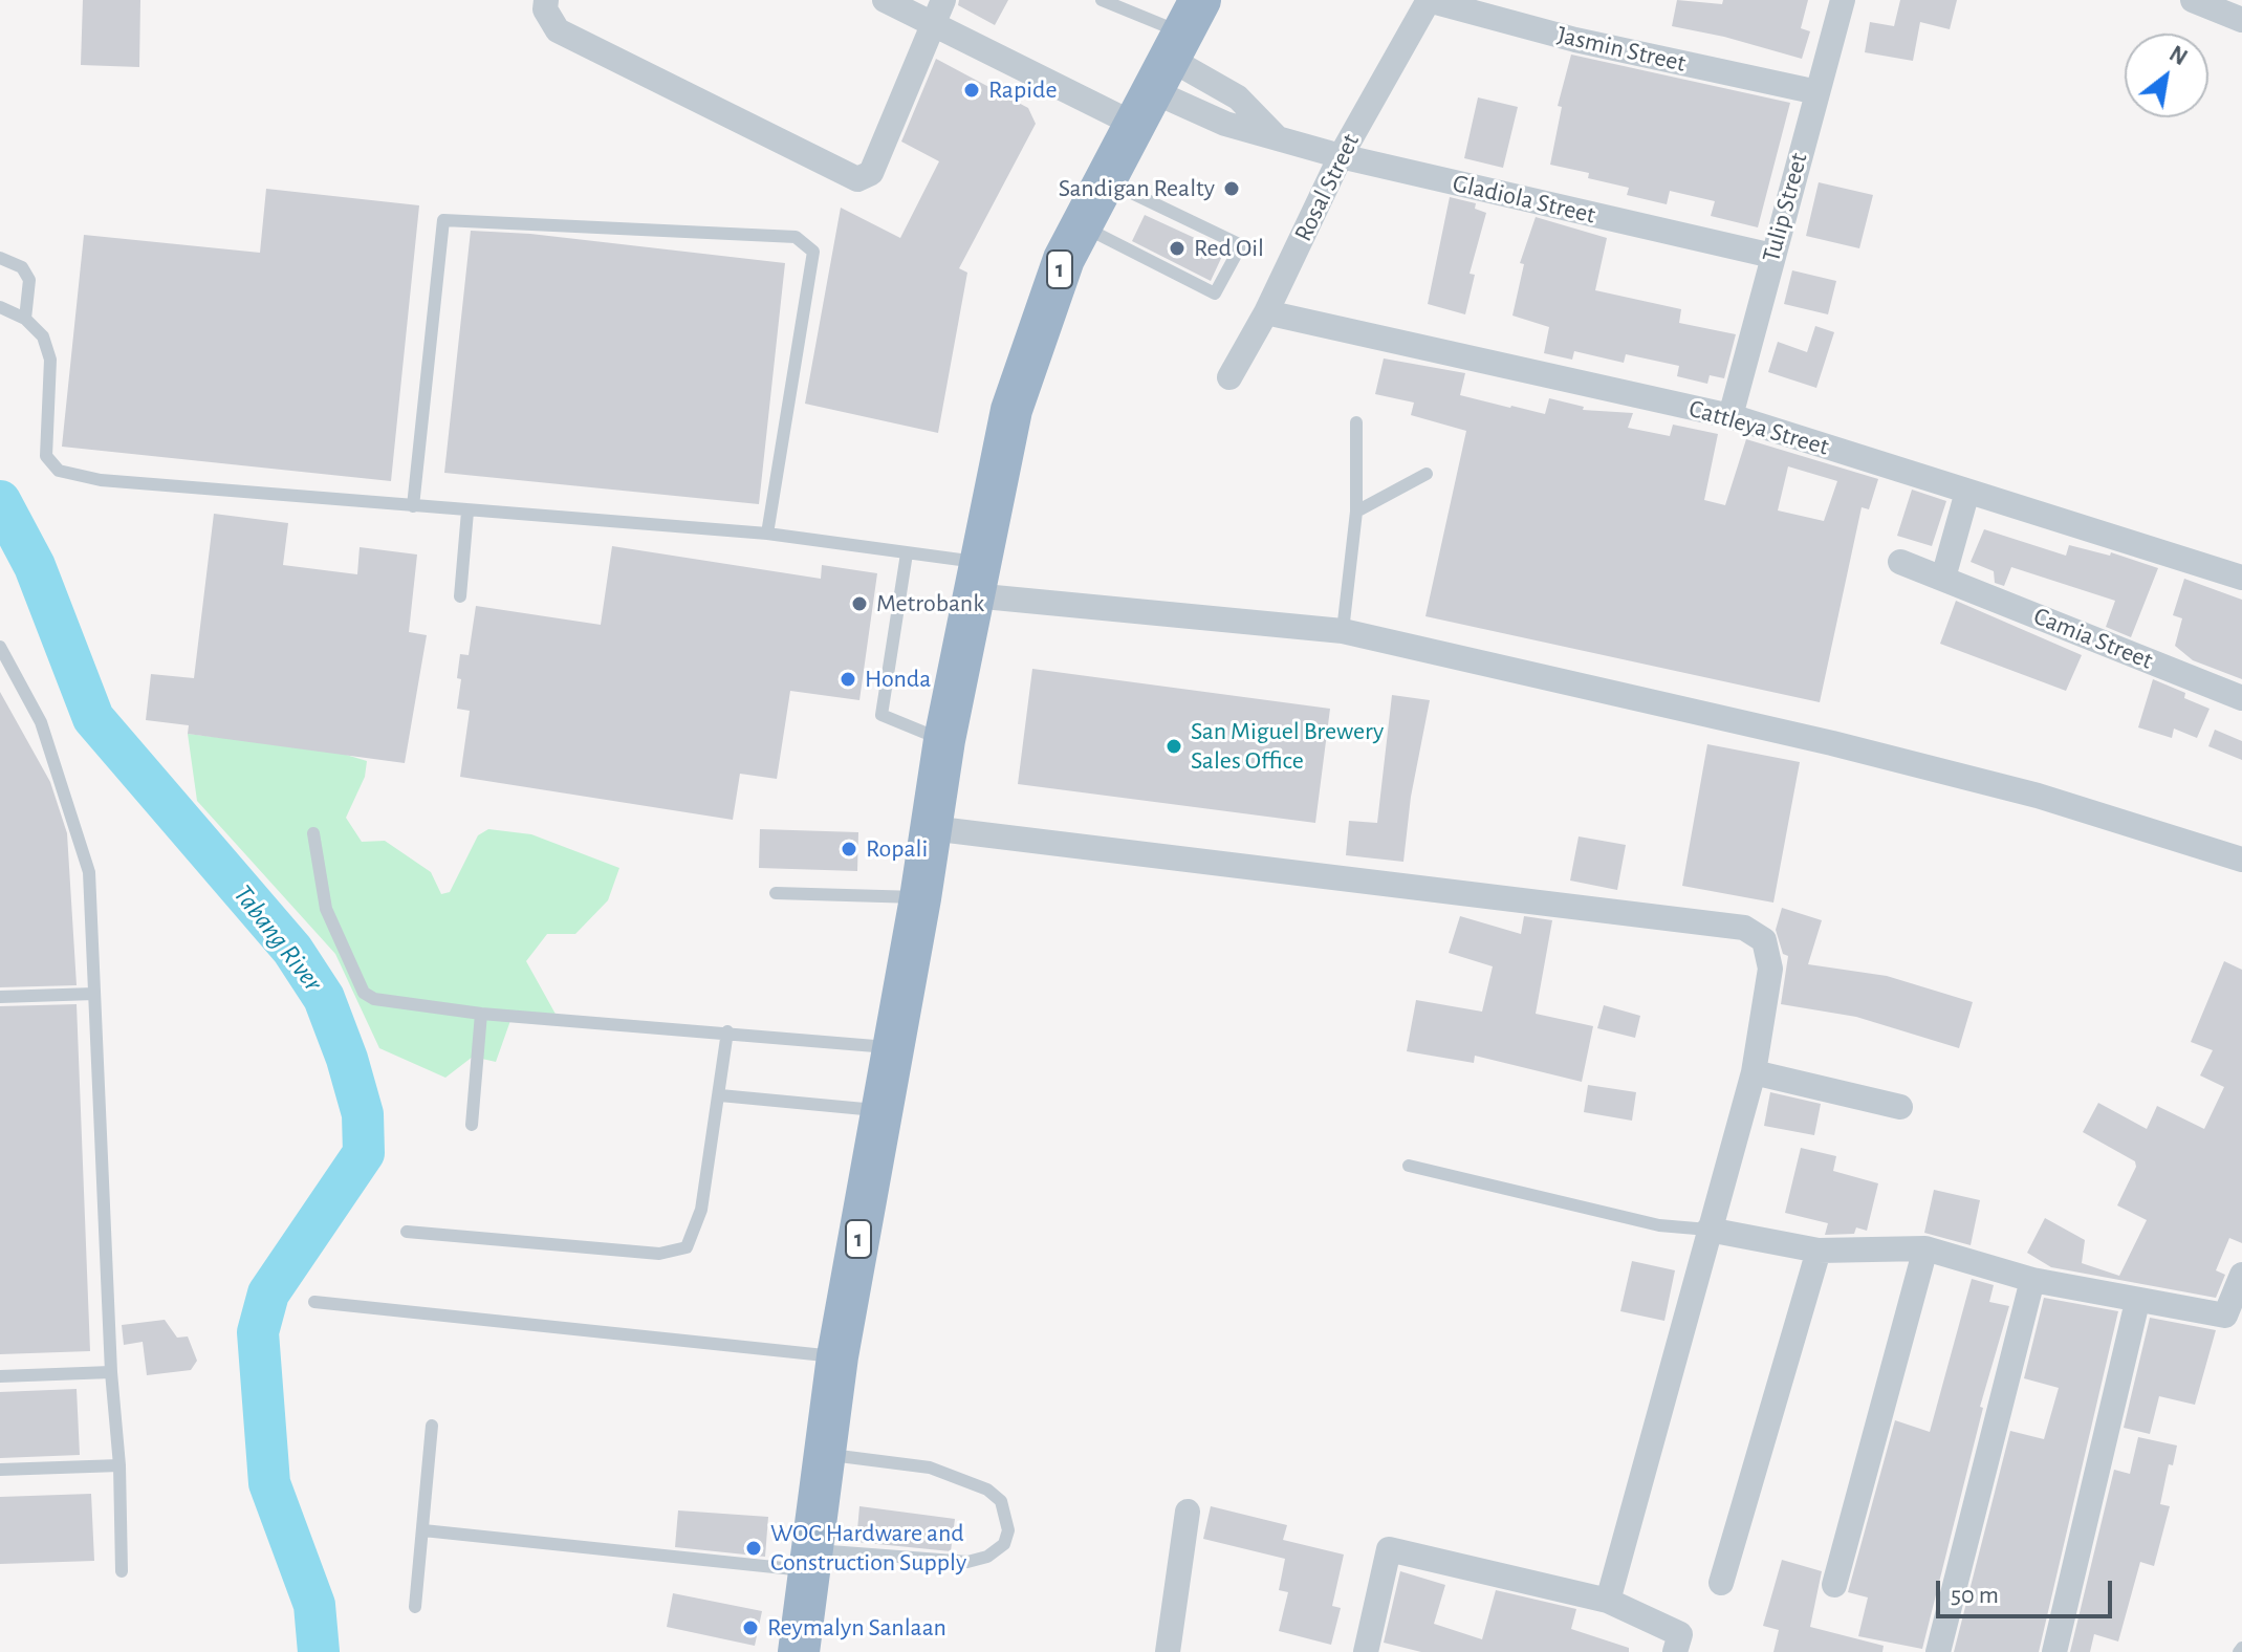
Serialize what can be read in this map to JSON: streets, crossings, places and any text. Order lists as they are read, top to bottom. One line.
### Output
{"streets":{"highway":["1"],"street":["Jasmin Street","Rosal Street","Gladiola Street","Tulip Street","Cattleya Street","Camia Street"]},"crossings":[["Jasmin Street","Rosal Street"],["Jasmin Street","Tulip Street"],["Rosal Street","Gladiola Street"],["Rosal Street","Cattleya Street"],["Gladiola Street","Tulip Street"],["Gladiola Street","1"],["Tulip Street","Cattleya Street"]],"water":["Tabang River"],"places":["Rapide","Sandigan Realty","Red Oil","Metrobank","Honda","San Miguel Brewery Sales Office","Ropali","WOC Hardware and Construction Supply","Reymalyn Sanlaan"],"scale_bar":"50 m","north":"top right"}
